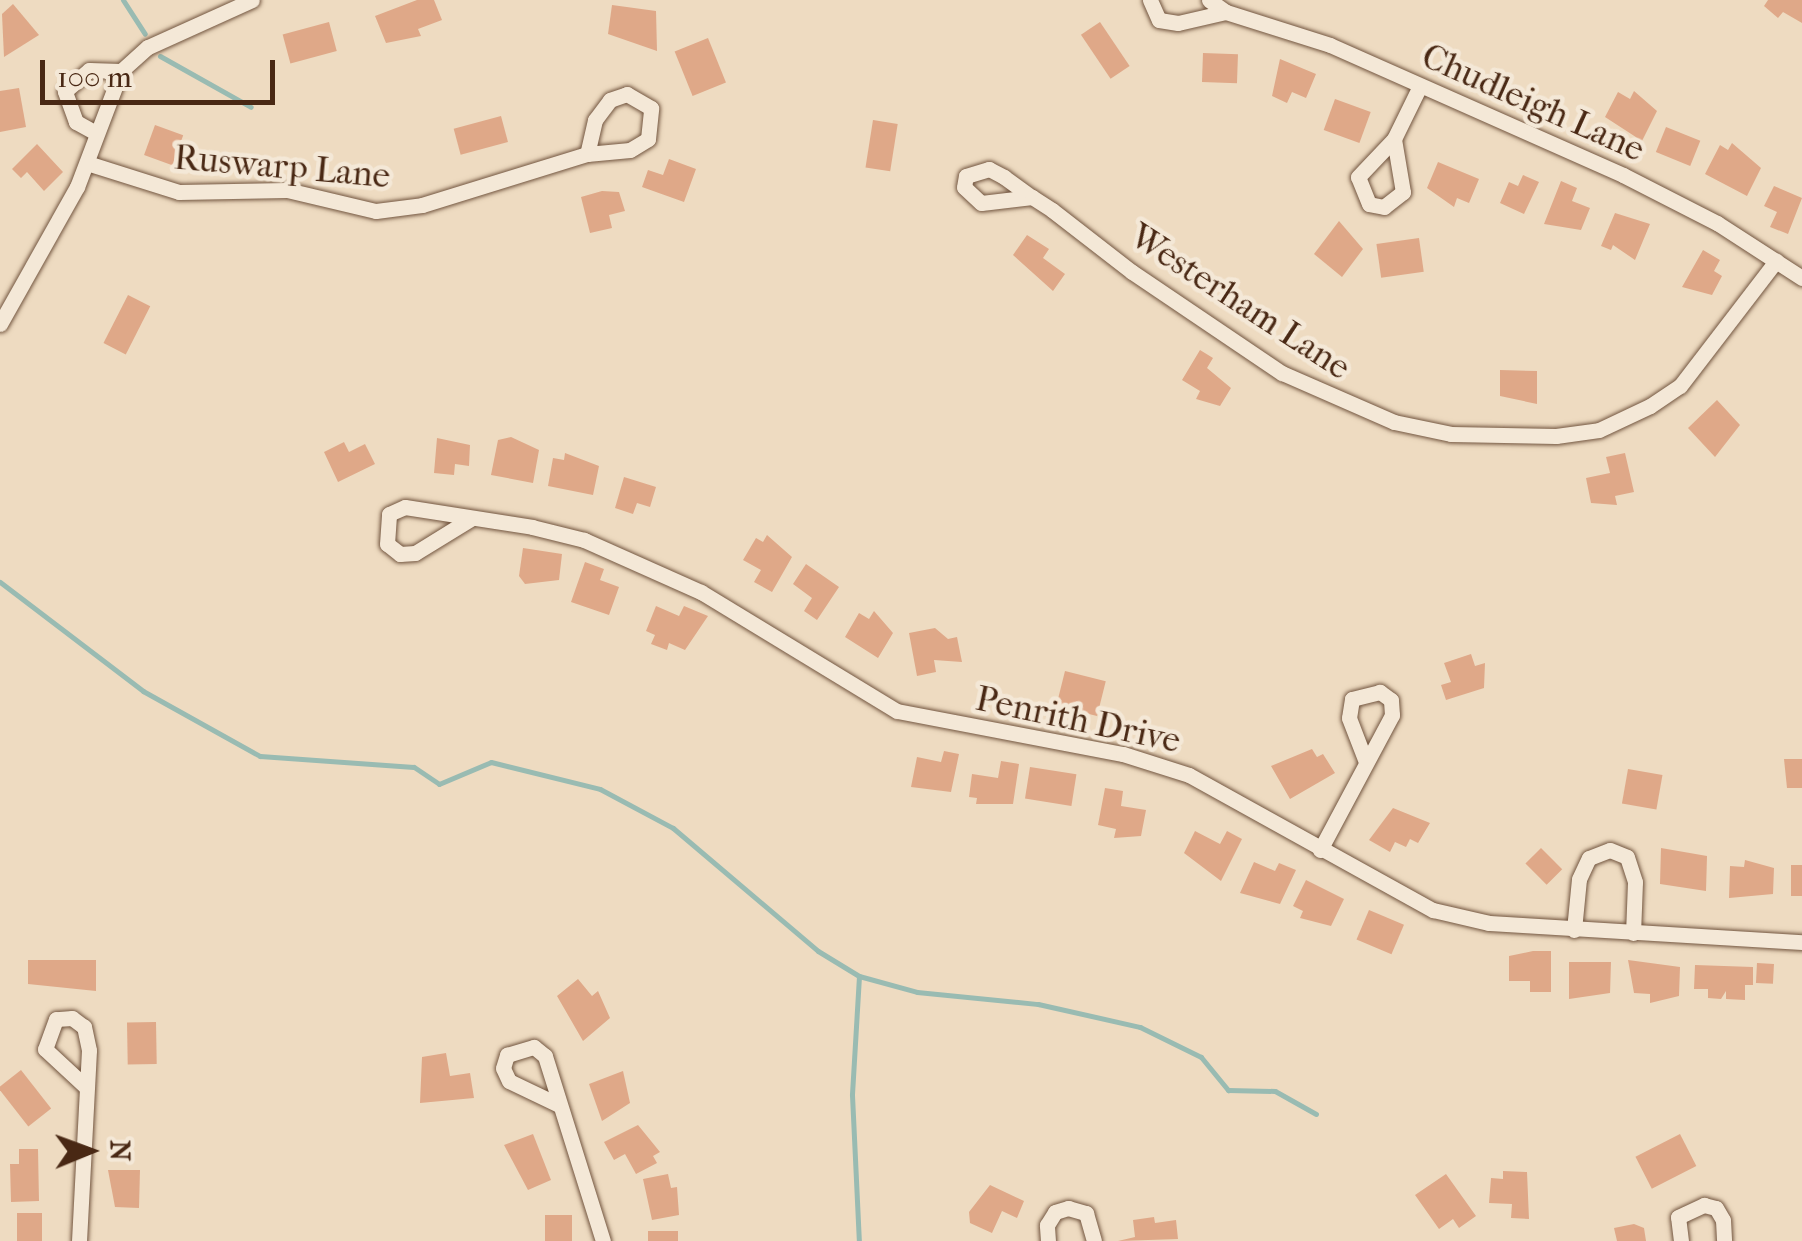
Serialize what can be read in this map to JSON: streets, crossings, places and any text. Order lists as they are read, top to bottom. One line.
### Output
{"streets":{"street":["Chudleigh Lane","Ruswarp Lane","Westerham Lane","Penrith Drive"]},"crossings":[["Chudleigh Lane","Westerham Lane"]],"scale_bar":"100 m","north":"right"}
